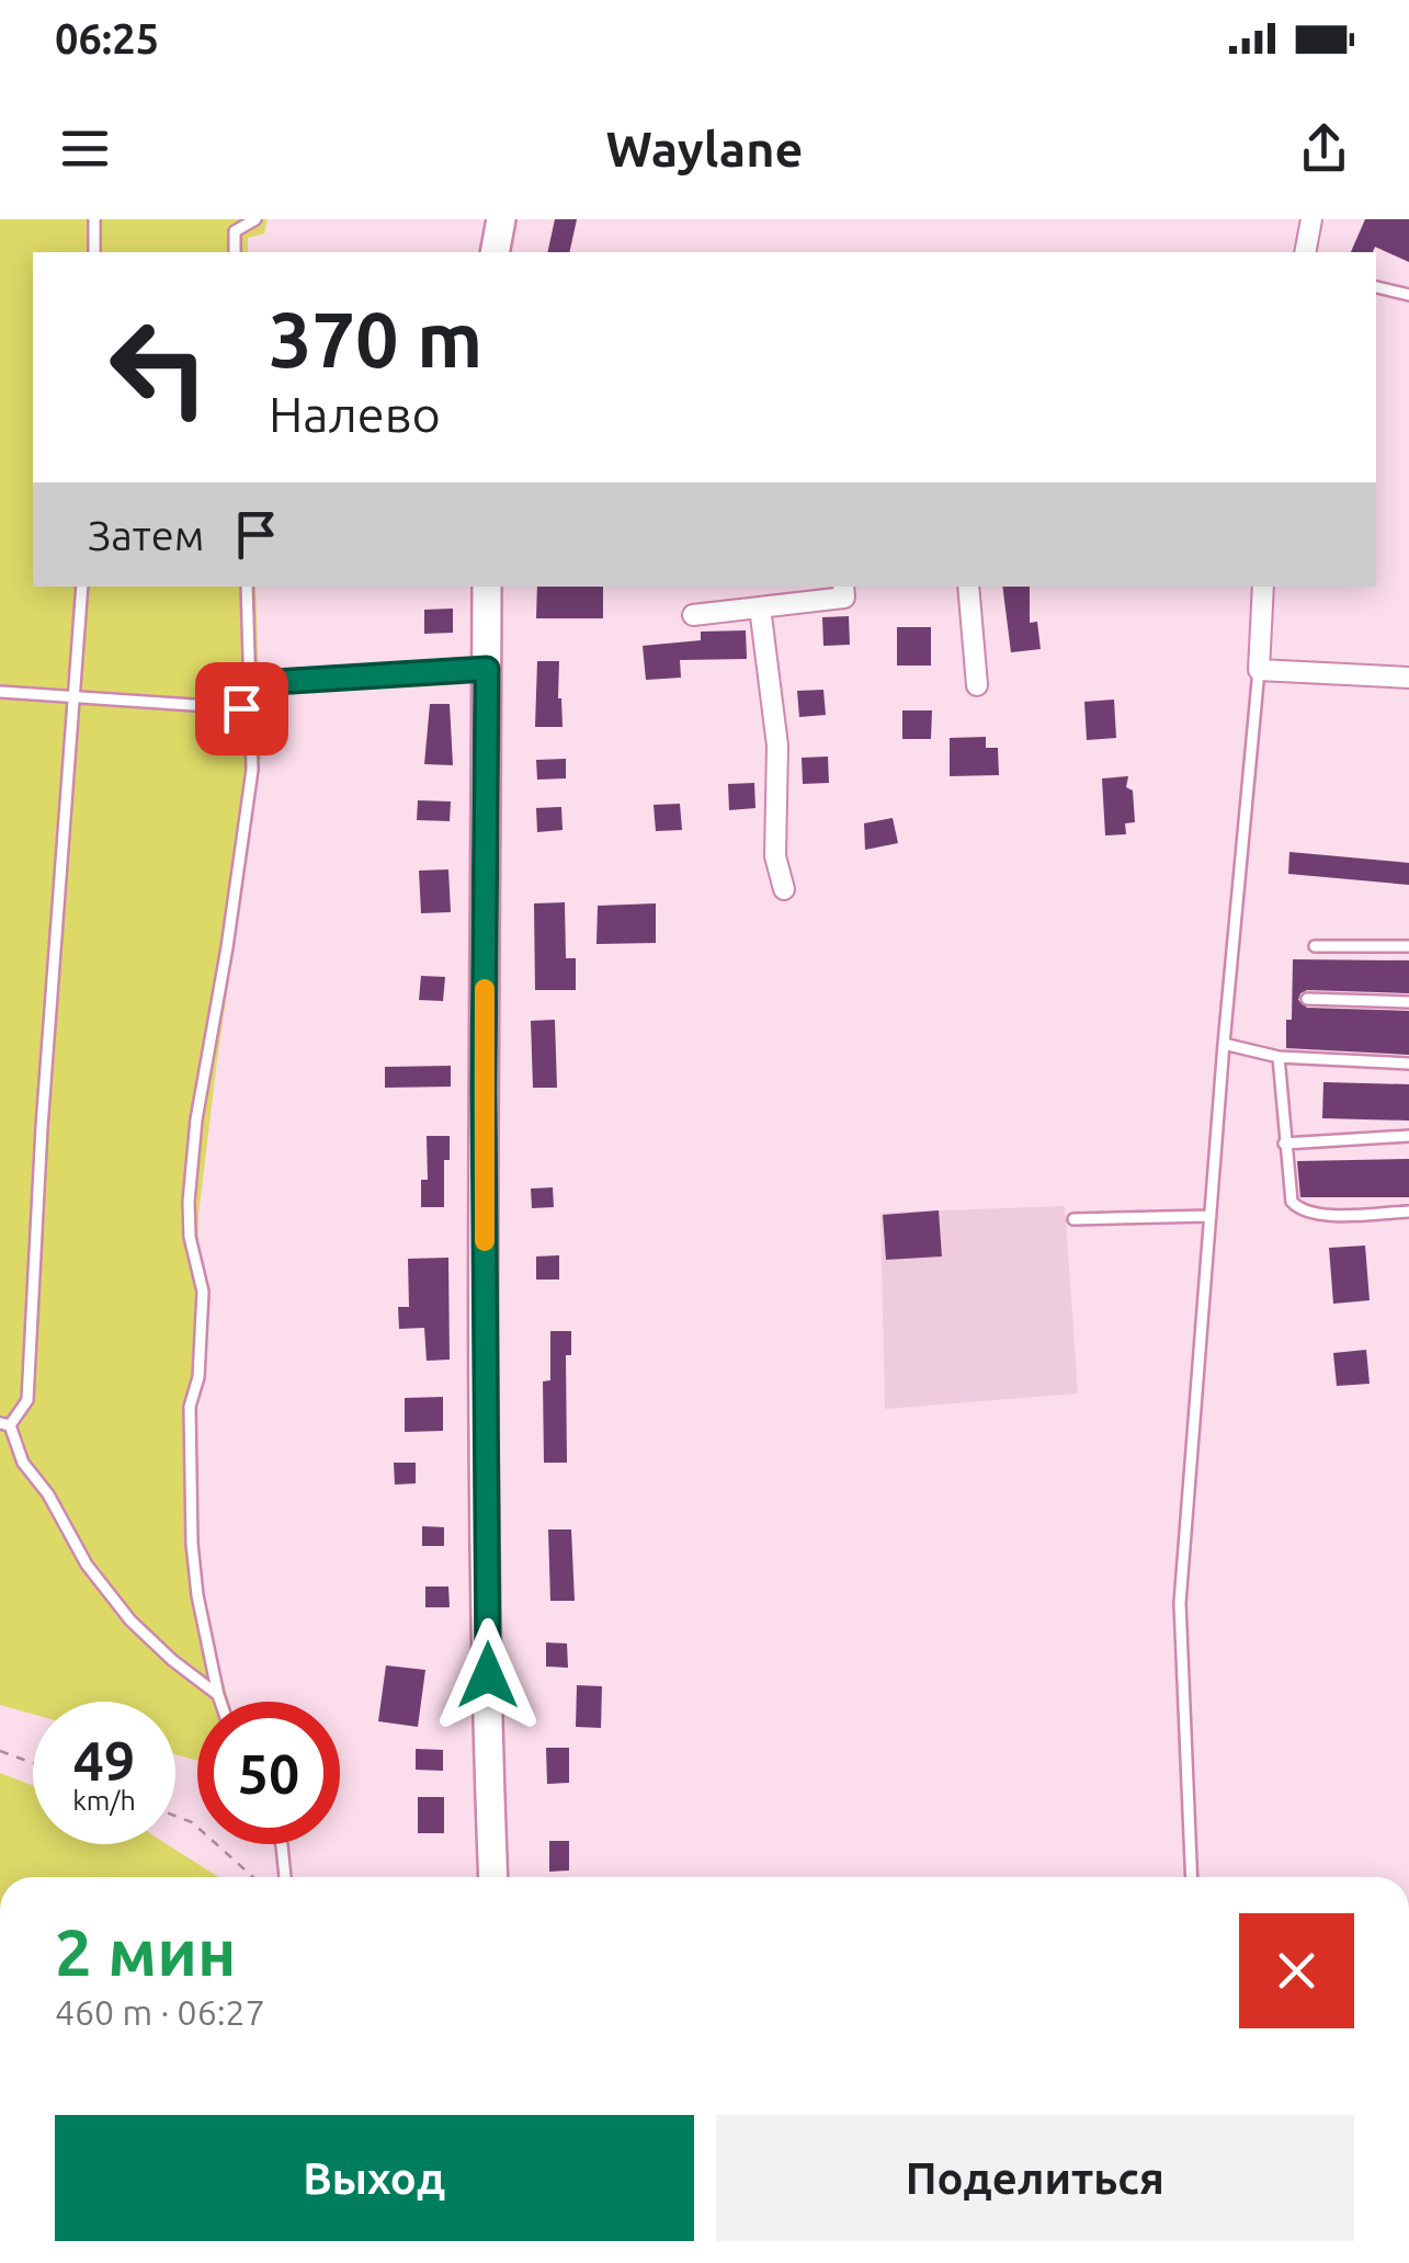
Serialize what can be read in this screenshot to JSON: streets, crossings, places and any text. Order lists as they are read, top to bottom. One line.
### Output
{"page":{"status":"06:25","header":"Waylane","turn":["370 m","Налево"],"then":"Затем","speed":"49 km/h","limit":"50","heading":["2 мин","460 m · 06:27"],"buttons":["Выход","Поделиться"]}}
